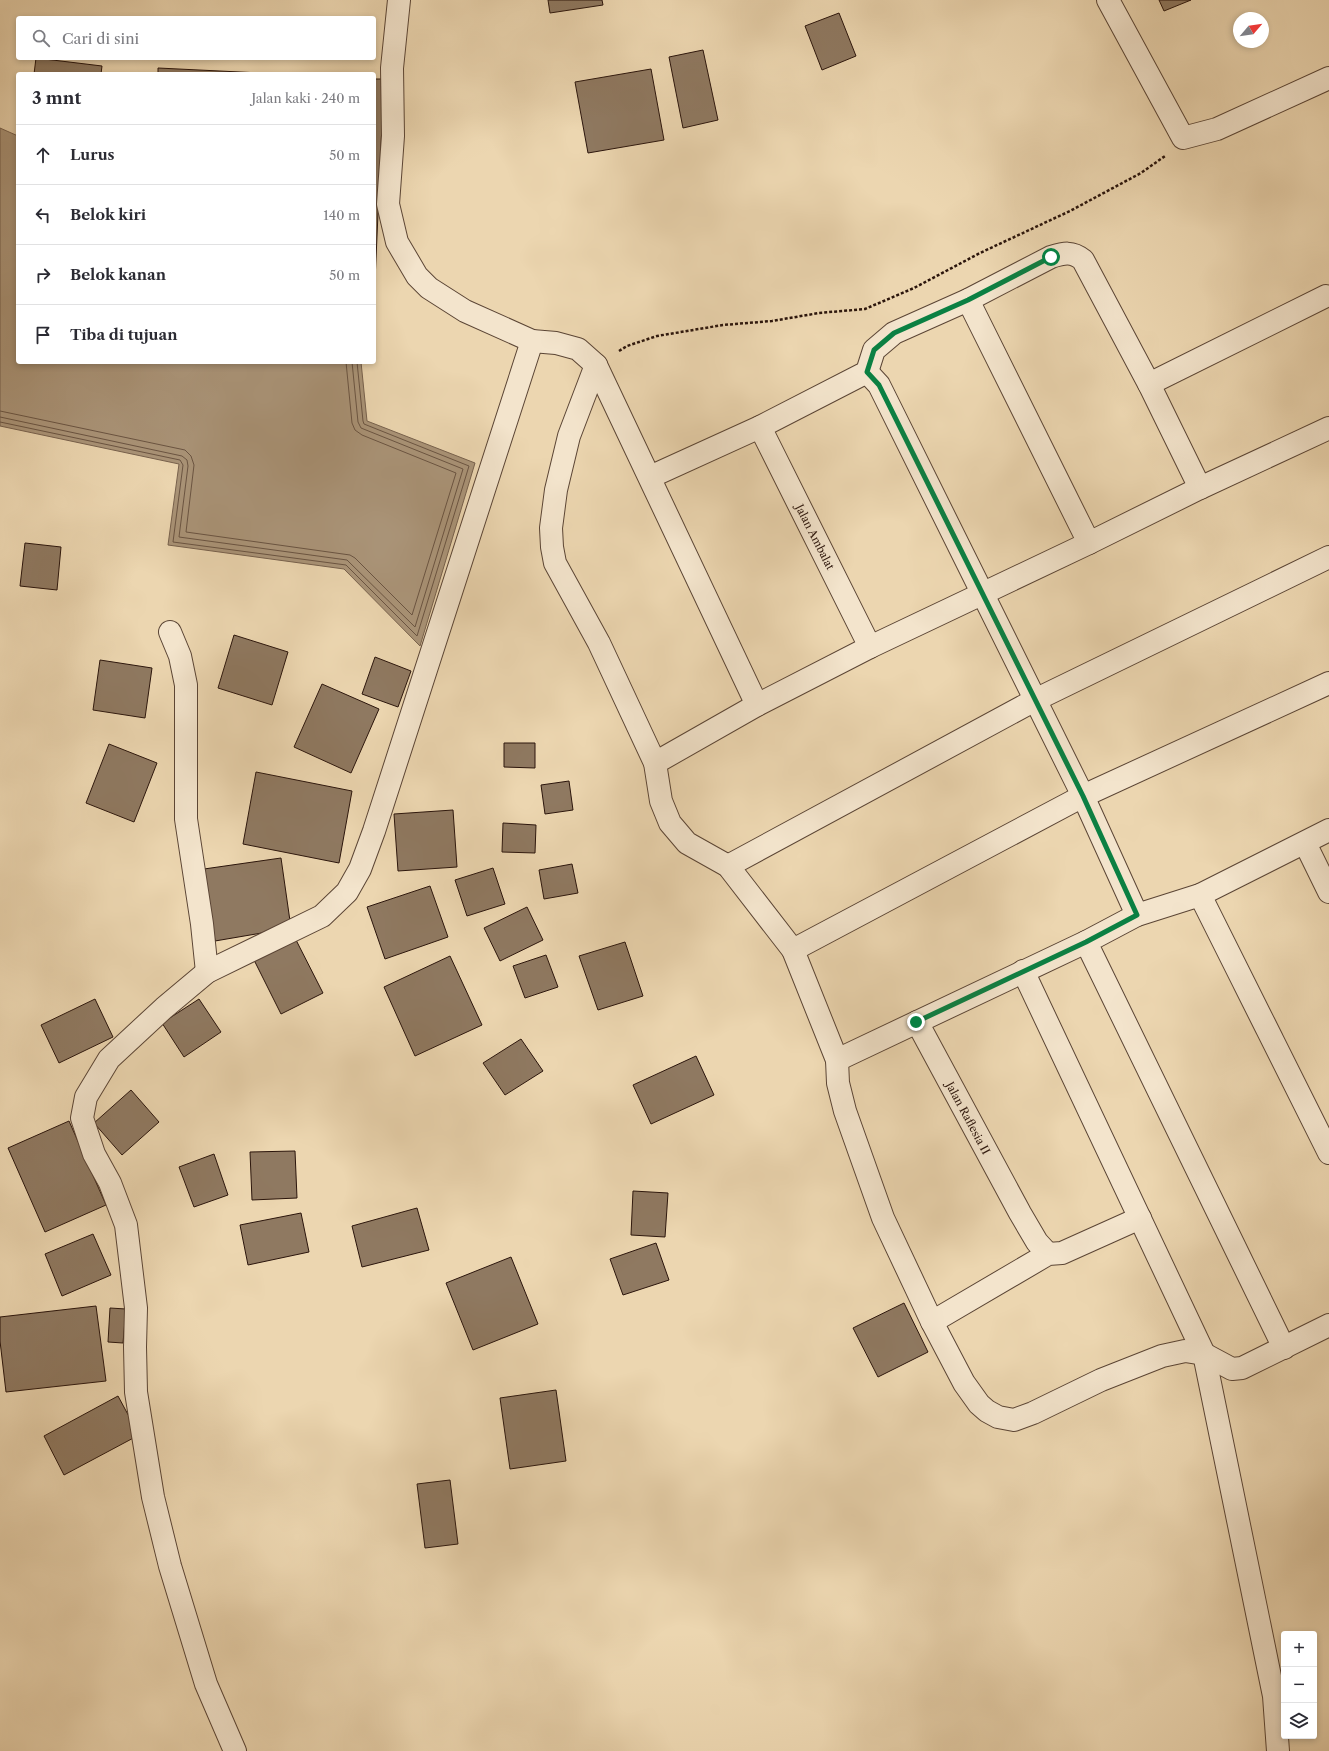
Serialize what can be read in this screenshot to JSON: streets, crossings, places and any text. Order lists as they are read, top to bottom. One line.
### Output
{"streets":{"street":["Jalan Ambalat","Jalan Raflesia II"]},"north":"top right","page":{"search":"Cari di sini","heading":["3 mnt","Jalan kaki · 240 m"],"list":[["Lurus","50 m"],["Belok kiri","140 m"],["Belok kanan","50 m"],"Tiba di tujuan"],"map_buttons":["+","−"]}}
